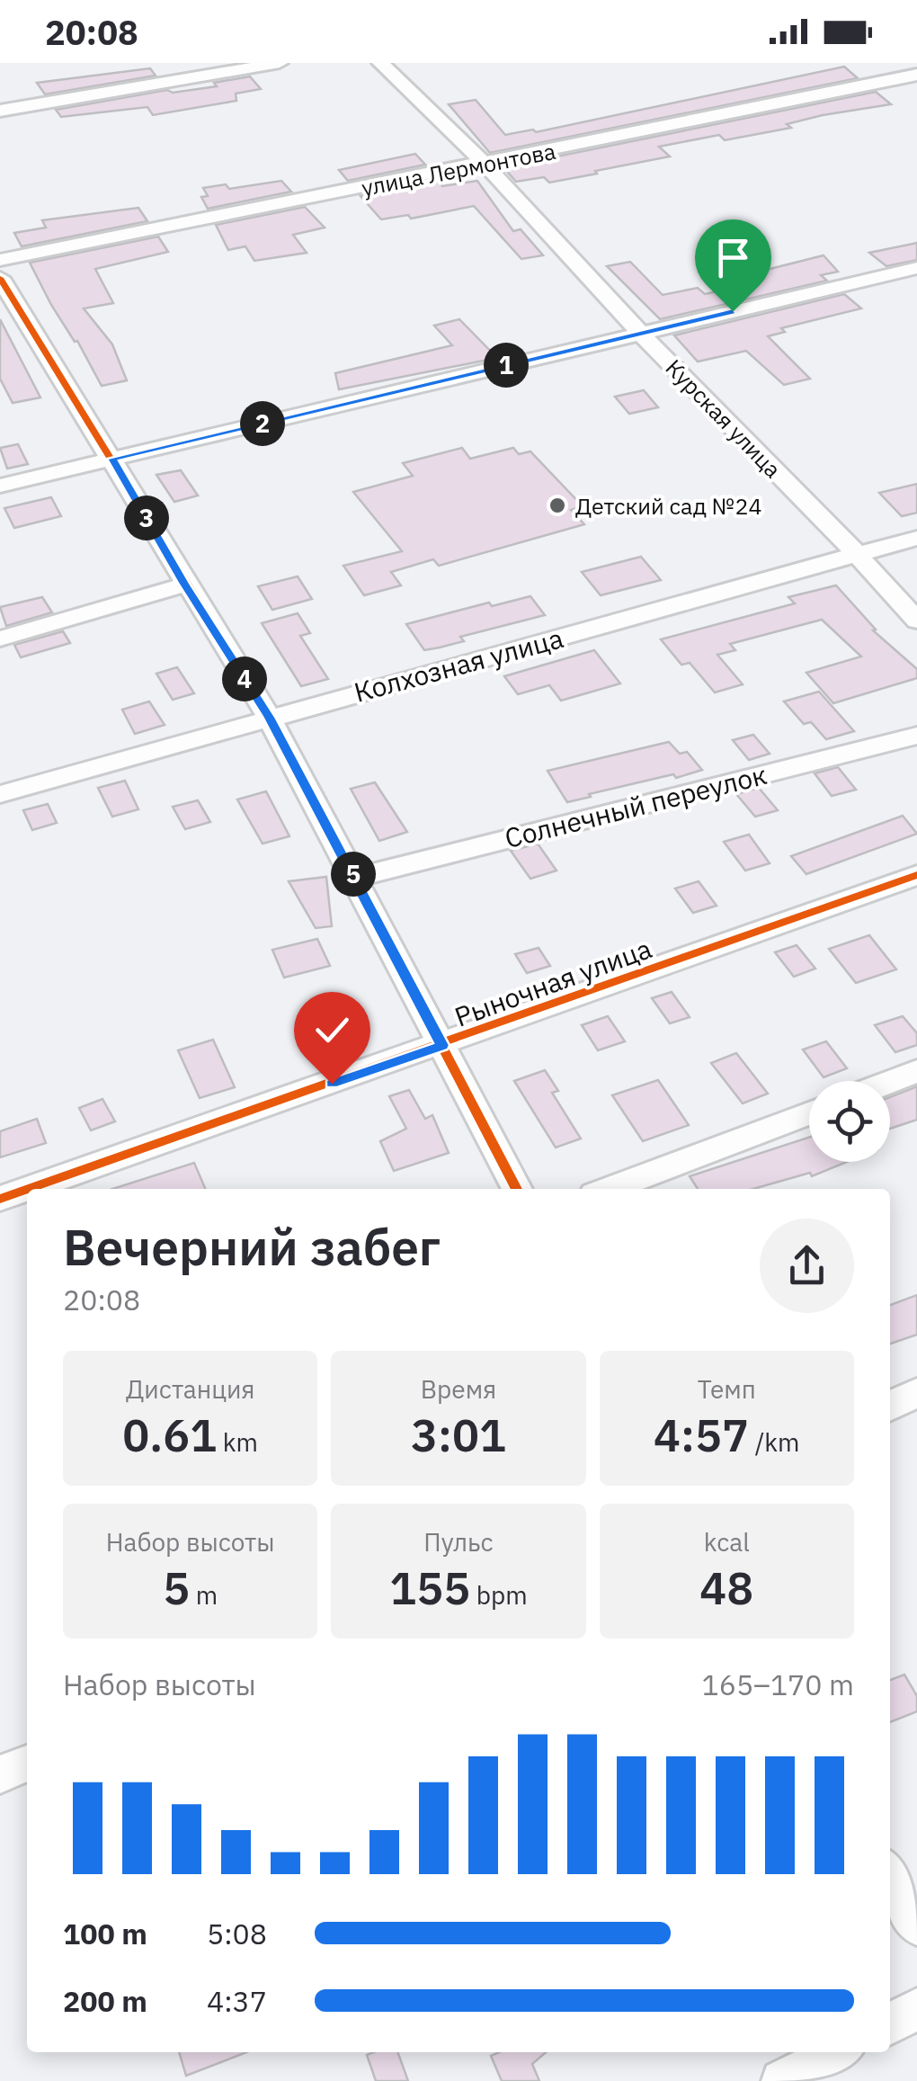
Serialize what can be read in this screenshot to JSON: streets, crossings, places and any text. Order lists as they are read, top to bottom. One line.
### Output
{"streets":{"street":["улица Лермонтова","Курская улица","Колхозная улица","Солнечный переулок","Рыночная улица"]},"crossings":[["улица Лермонтова","Курская улица"],["Курская улица","Колхозная улица"]],"places":["Детский сад №24"],"page":{"status":"20:08","pins":["1","2","3","4","5"],"heading":["Вечерний забег","20:08"],"stats":[["Дистанция","0.61 km"],["Время","3:01"],["Темп","4:57 /km"],["Набор высоты","5 m"],["Пульс","155 bpm"],["kcal","48"]],"chart":["Набор высоты","165–170 m"],"list":[{"name":"100 m","note":"5:08"},{"name":"200 m","note":"4:37"}]}}
